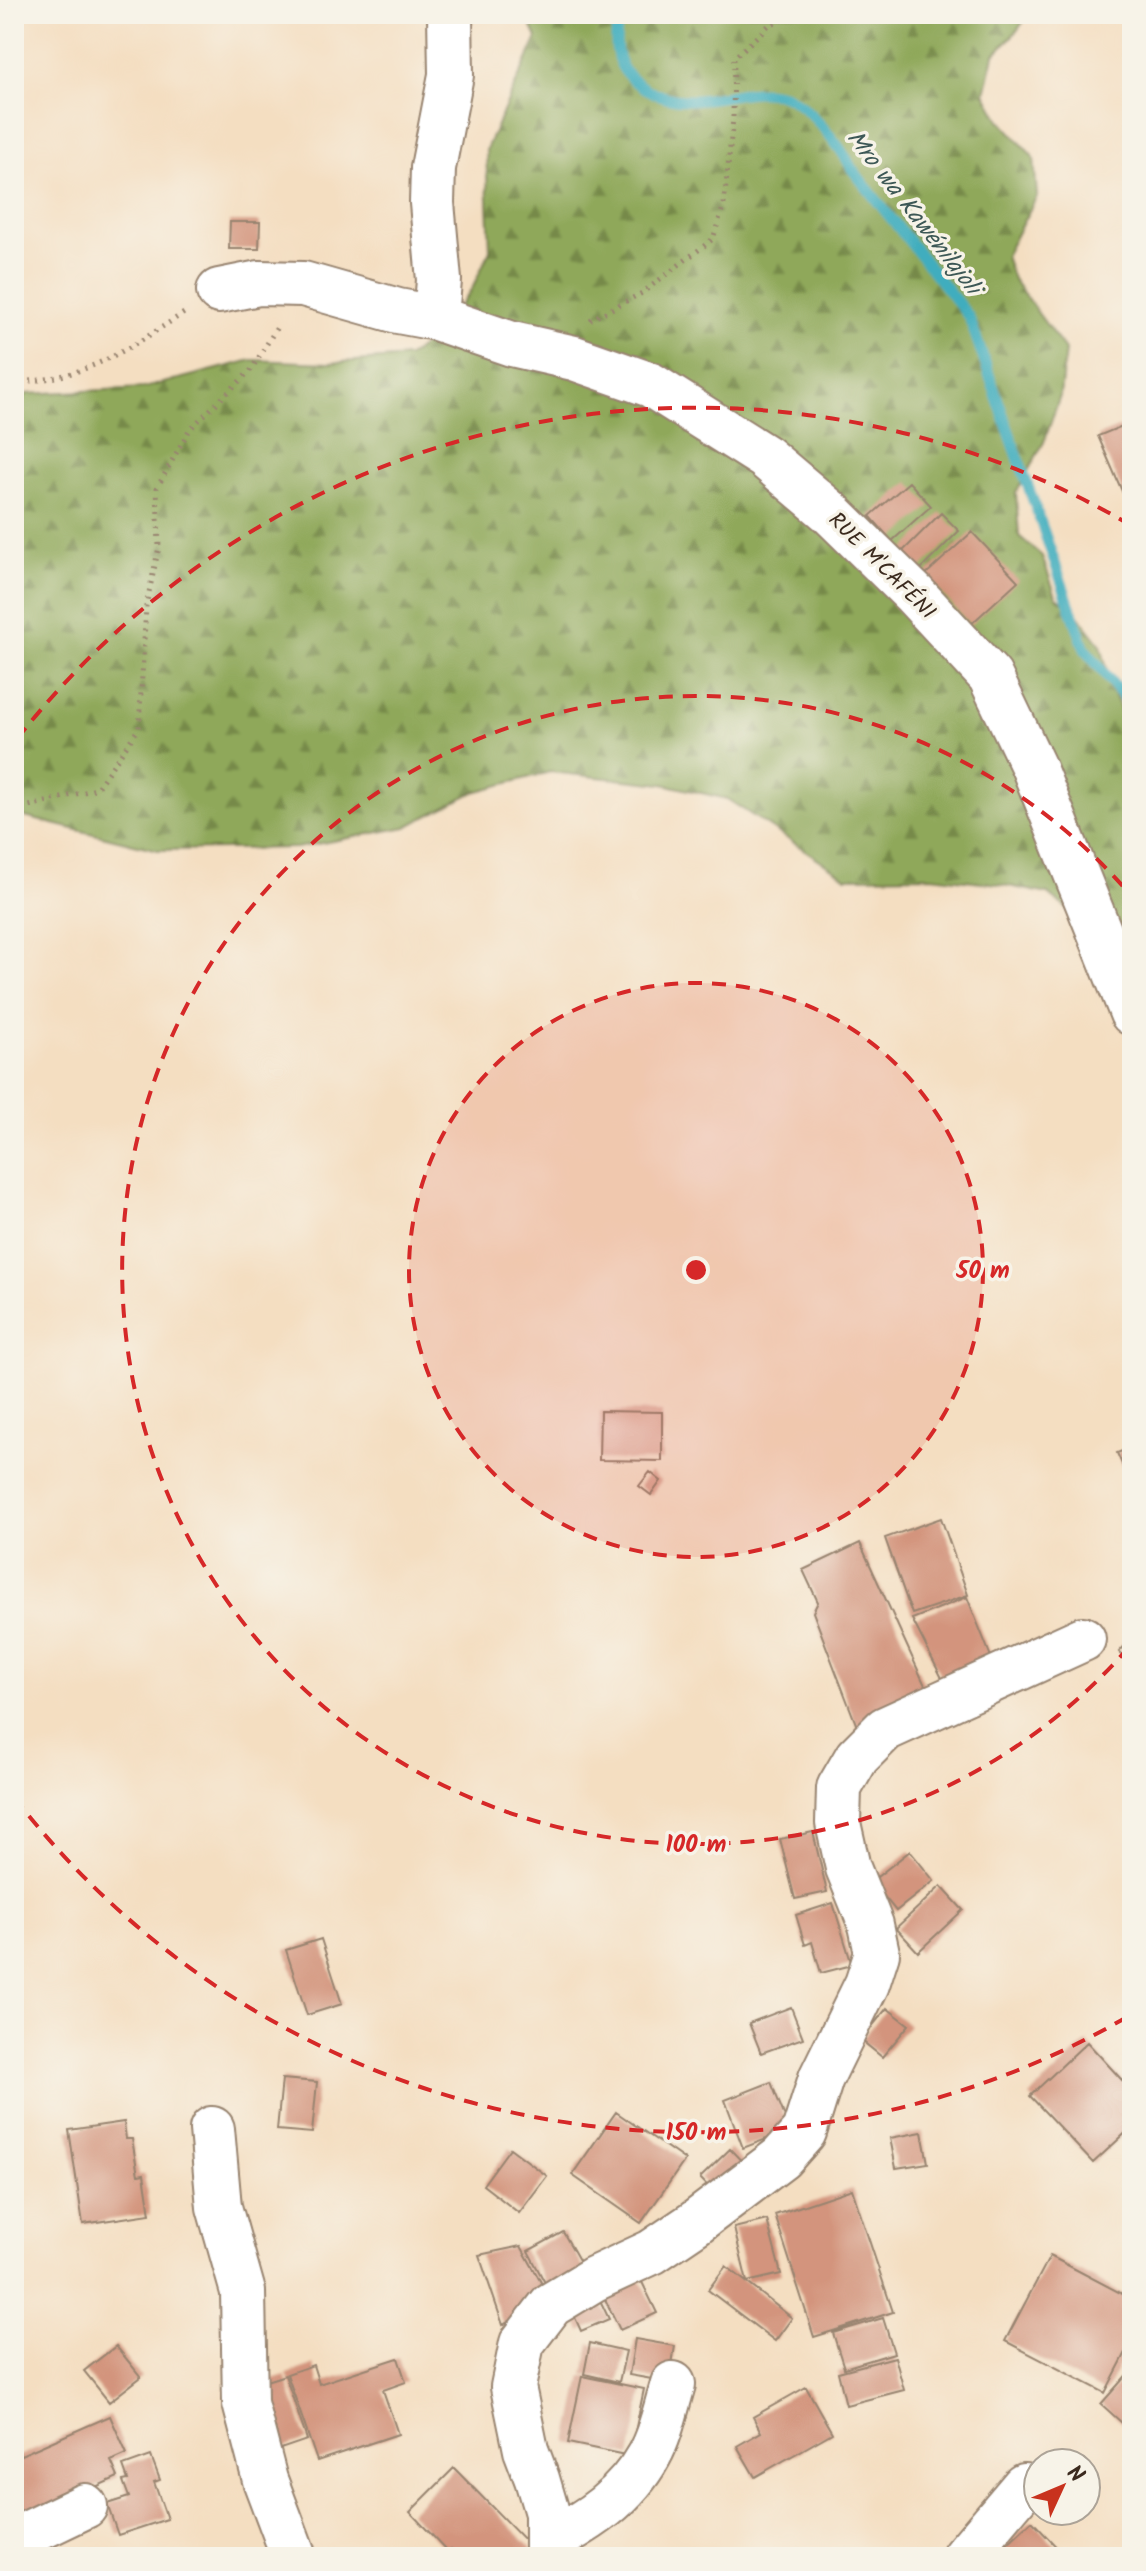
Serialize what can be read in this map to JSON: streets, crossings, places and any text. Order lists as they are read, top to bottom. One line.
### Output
{"streets":{"lane":["RUE M'CAFÉNI"]},"water":["Mro wa Kawénilajoli"],"north":"top right","rings":["50 m","100 m","150 m"]}
